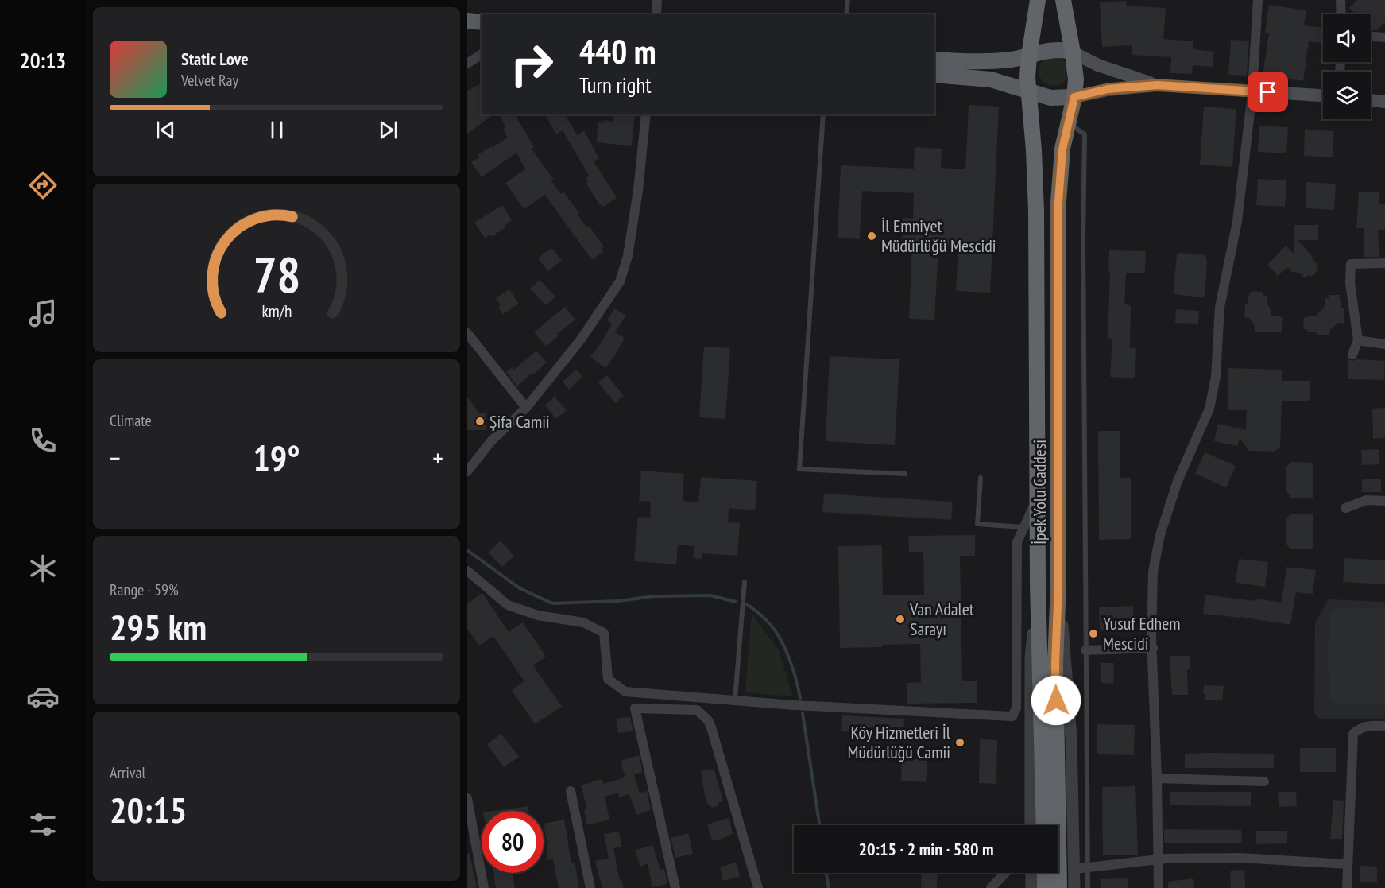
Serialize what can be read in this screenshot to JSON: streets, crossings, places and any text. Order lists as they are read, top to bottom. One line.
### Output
{"streets":{"highway":["İpek Yolu Caddesi"]},"places":["İl Emniyet Müdürlüğü Mescidi","Şifa Camii","Van Adalet Sarayı","Yusuf Edhem Mescidi","Köy Hizmetleri İl Müdürlüğü Camii"],"page":{"tabs":"20:13","turn":["440 m","Turn right"],"song":["Static Love","Velvet Ray"],"tile":["Climate",["Range · 59%","295 km"],["Arrival","20:15"]],"heat":["−","19°","+"],"limit":"80","trip":"20:15 · 2 min · 580 m","gauge":["78","km/h"]}}
